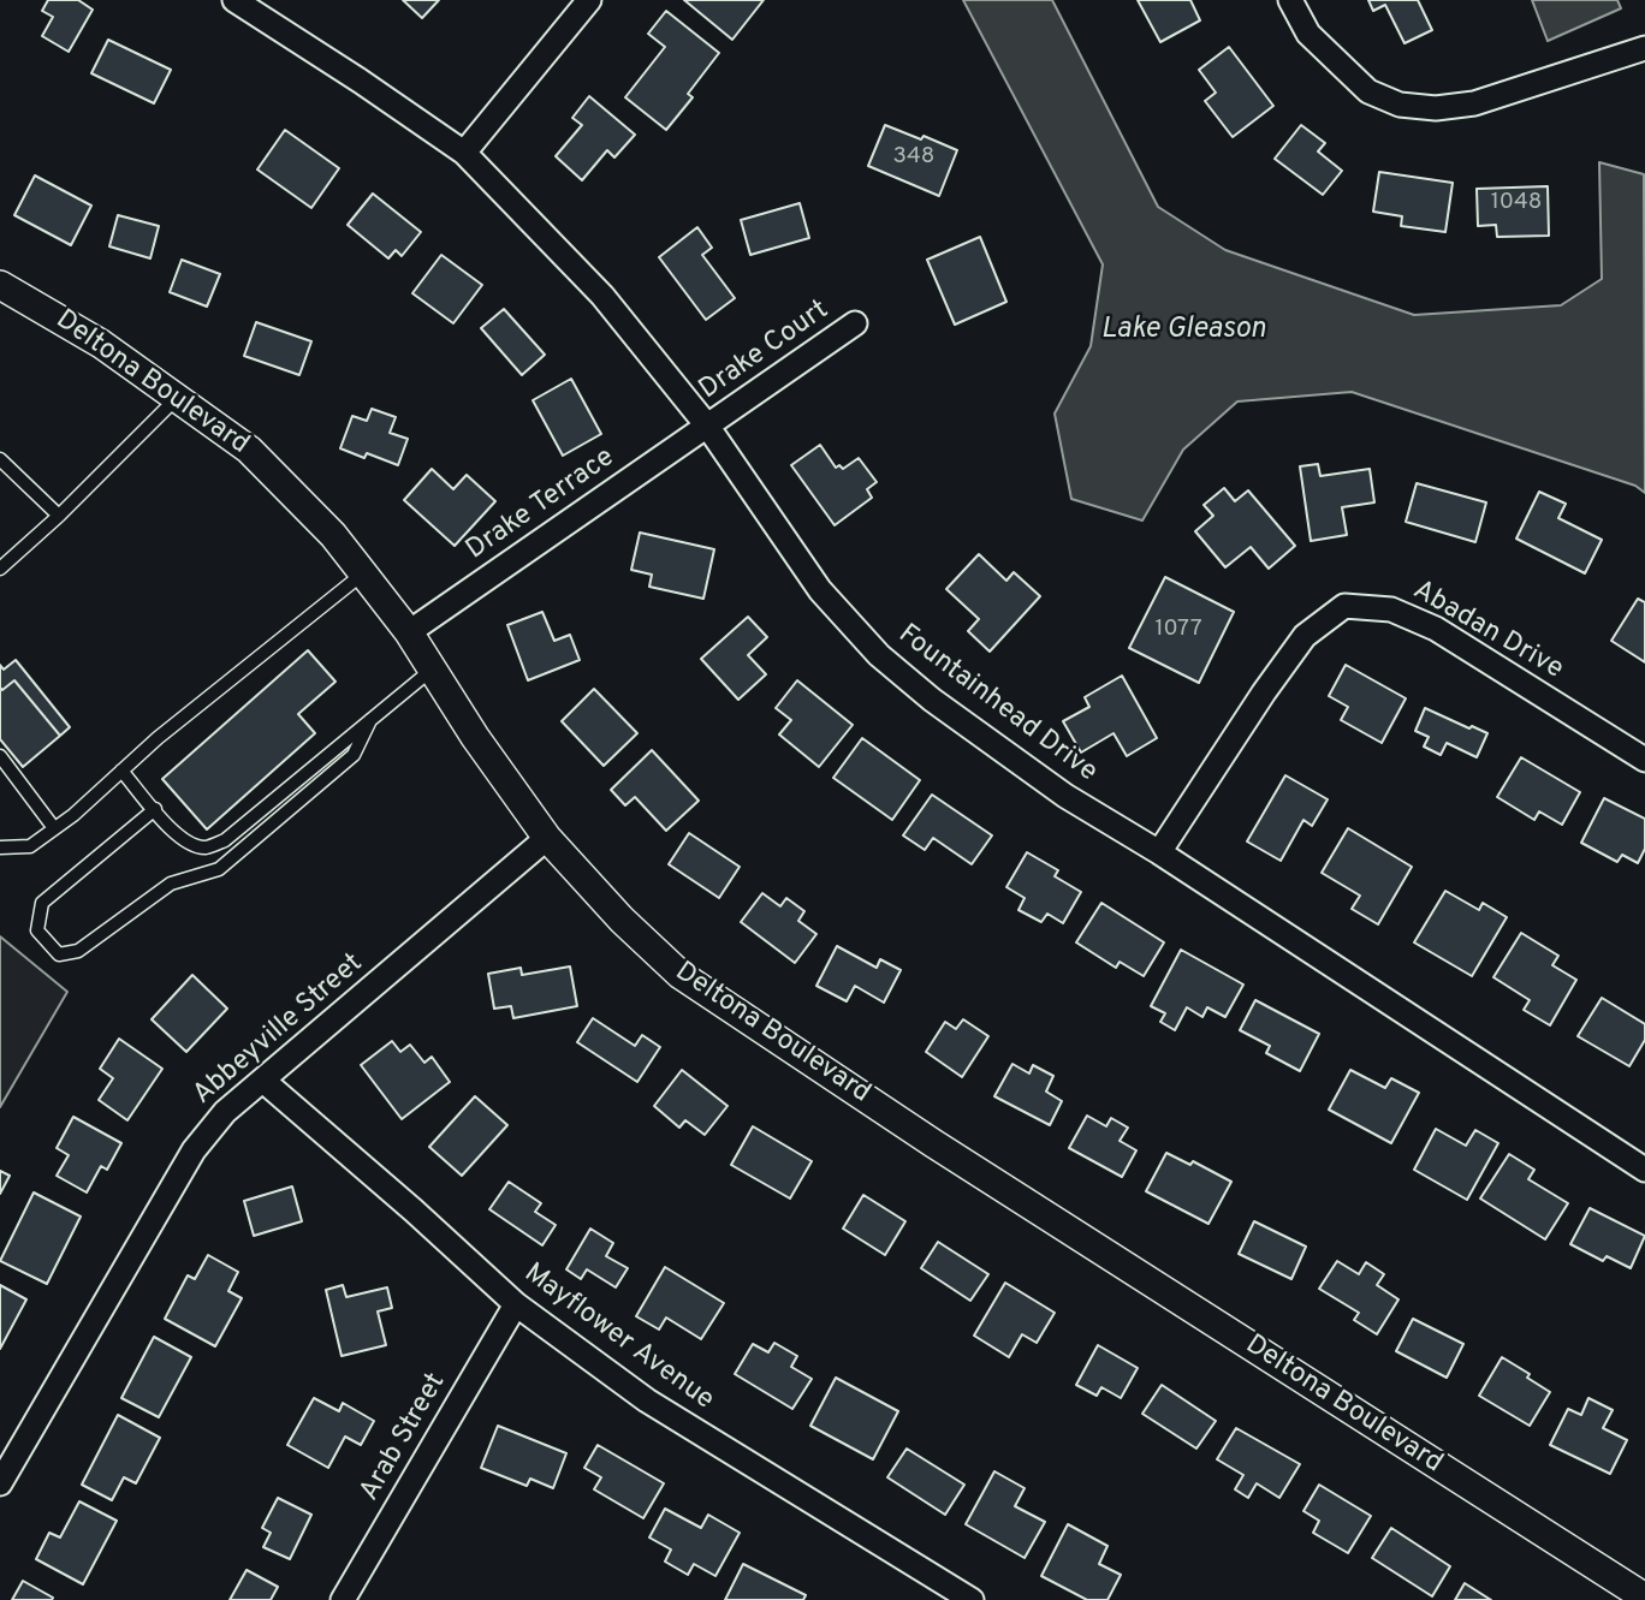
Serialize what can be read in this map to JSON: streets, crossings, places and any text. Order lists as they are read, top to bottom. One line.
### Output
{"streets":{"street":["Drake Court","Deltona Boulevard","Drake Terrace","Abadan Drive","Fountainhead Drive","Abbeyville Street","Mayflower Avenue","Arab Street"]},"crossings":[["Drake Court","Drake Terrace"],["Drake Court","Fountainhead Drive"],["Deltona Boulevard","Drake Terrace"],["Deltona Boulevard","Abbeyville Street"],["Drake Terrace","Fountainhead Drive"],["Abadan Drive","Fountainhead Drive"],["Abbeyville Street","Mayflower Avenue"],["Mayflower Avenue","Arab Street"]],"water":["Lake Gleason"],"house_numbers":["348","1048","1077"]}
